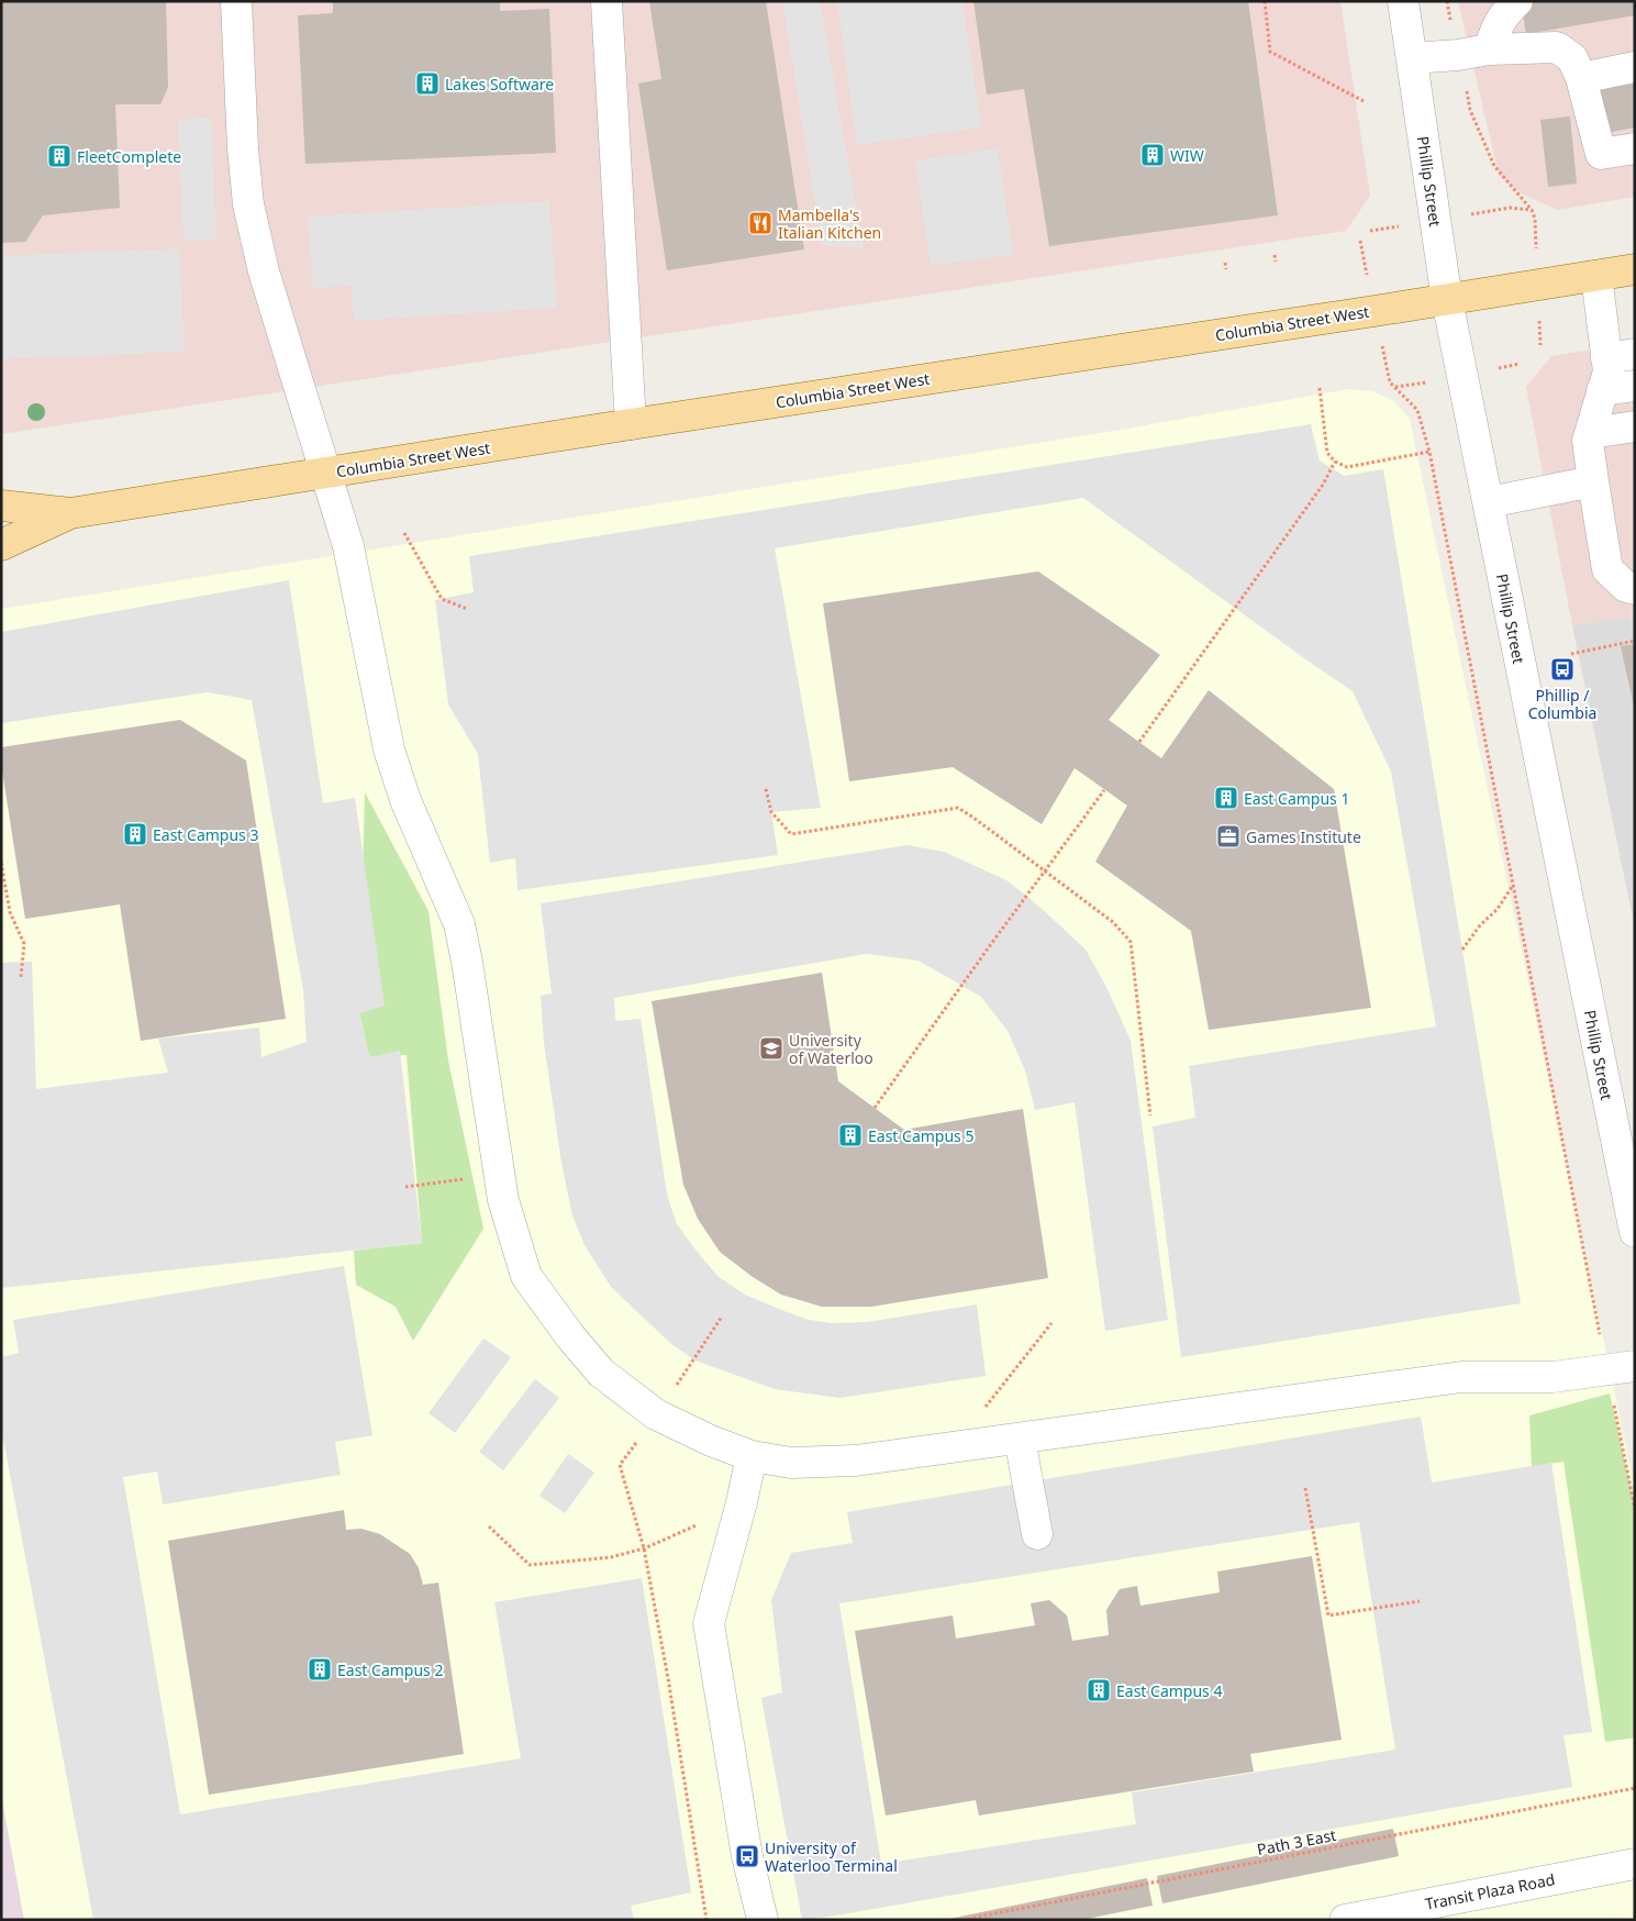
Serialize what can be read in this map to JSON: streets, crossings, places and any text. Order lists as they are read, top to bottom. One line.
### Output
{"streets":{"main road":["Columbia Street West"],"street":["Phillip Street","Transit Plaza Road"],"path":["Path 3 East"]},"crossings":[["Phillip Street","Columbia Street West"]],"places":{"building":["Lakes Software","WIW","FleetComplete","East Campus 1","East Campus 3","East Campus 5","East Campus 2","East Campus 4"],"restaurant":["Mambella's Italian Kitchen"],"bus stop":["Phillip / Columbia","University of Waterloo Terminal"],"office":["Games Institute"],"school or university":["University of Waterloo"]}}
